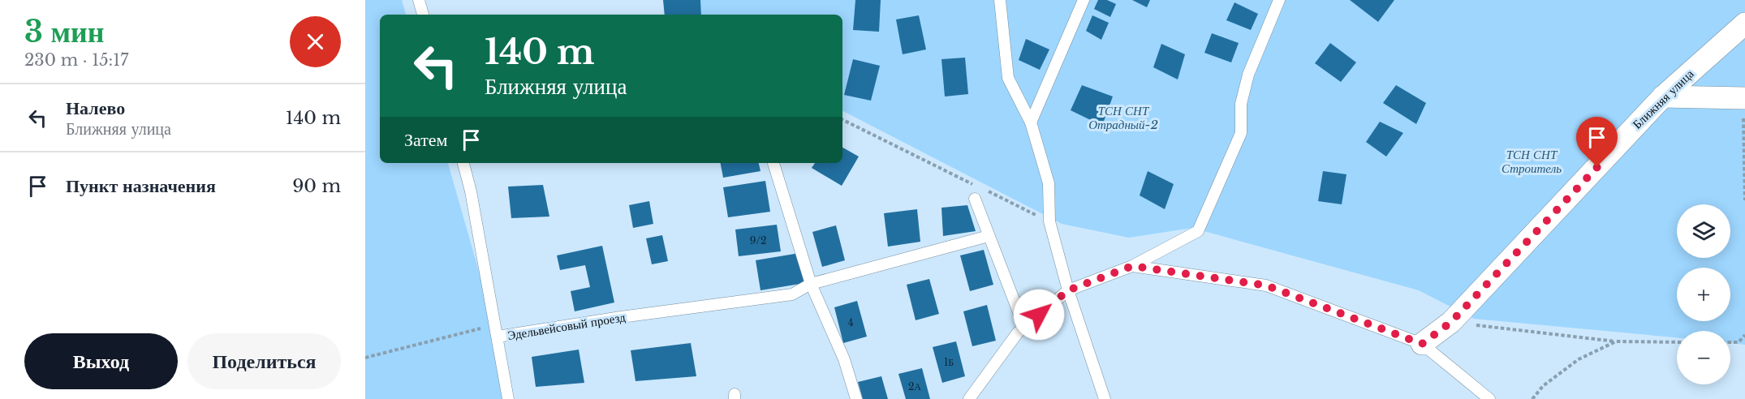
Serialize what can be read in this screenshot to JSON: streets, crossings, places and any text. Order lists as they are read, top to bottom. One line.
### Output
{"streets":{"street":["Ближняя улица"],"lane":["Эдельвейсовый проезд"]},"parks":["ТСН СНТ Отрадный-2","ТСН СНТ Строитель"],"house_numbers":["9/2","4","1Б","2А"],"page":{"heading":["3 мин","230 m · 15:17"],"turn":["140 m","Ближняя улица"],"list":[{"name":"Налево","note":"Ближняя улица","value":"140 m"},{"name":"Пункт назначения","value":"90 m"}],"then":"Затем","map_buttons":["+","−"],"buttons":["Выход","Поделиться"]}}
